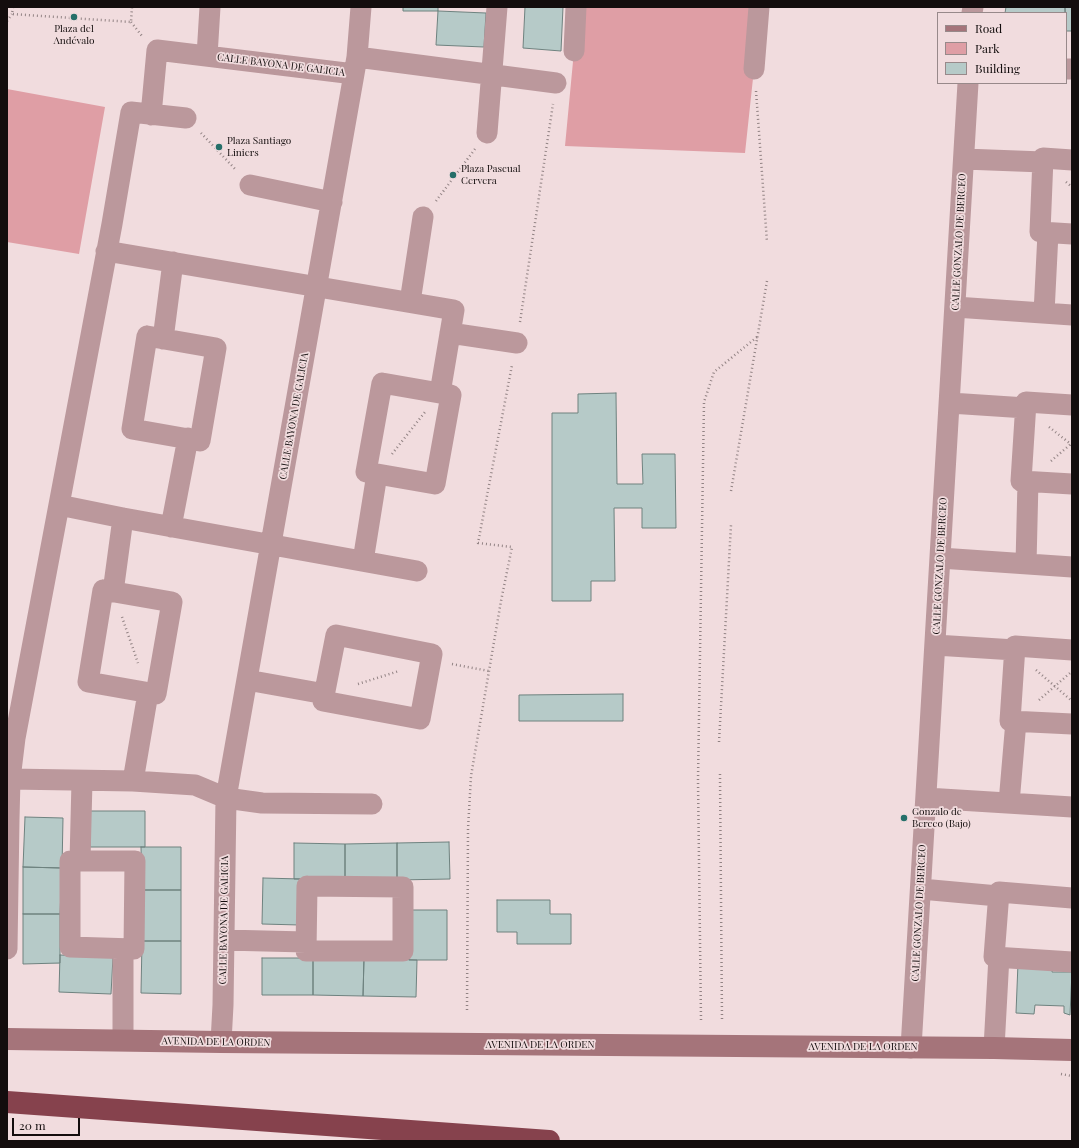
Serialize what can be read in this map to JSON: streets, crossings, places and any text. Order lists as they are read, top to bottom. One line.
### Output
{"streets":{"street":["CALLE BAYONA DE GALICIA","CALLE GONZALO DE BERCEO","AVENIDA DE LA ORDEN"]},"crossings":[["CALLE BAYONA DE GALICIA","AVENIDA DE LA ORDEN"],["CALLE GONZALO DE BERCEO","AVENIDA DE LA ORDEN"]],"places":["Plaza del Andévalo","Plaza Santiago Liniers","Plaza Pascual Cervera","Gonzalo de Berceo (Bajo)"],"legend":["Road","Park","Building"],"scale_bar":"20 m"}
